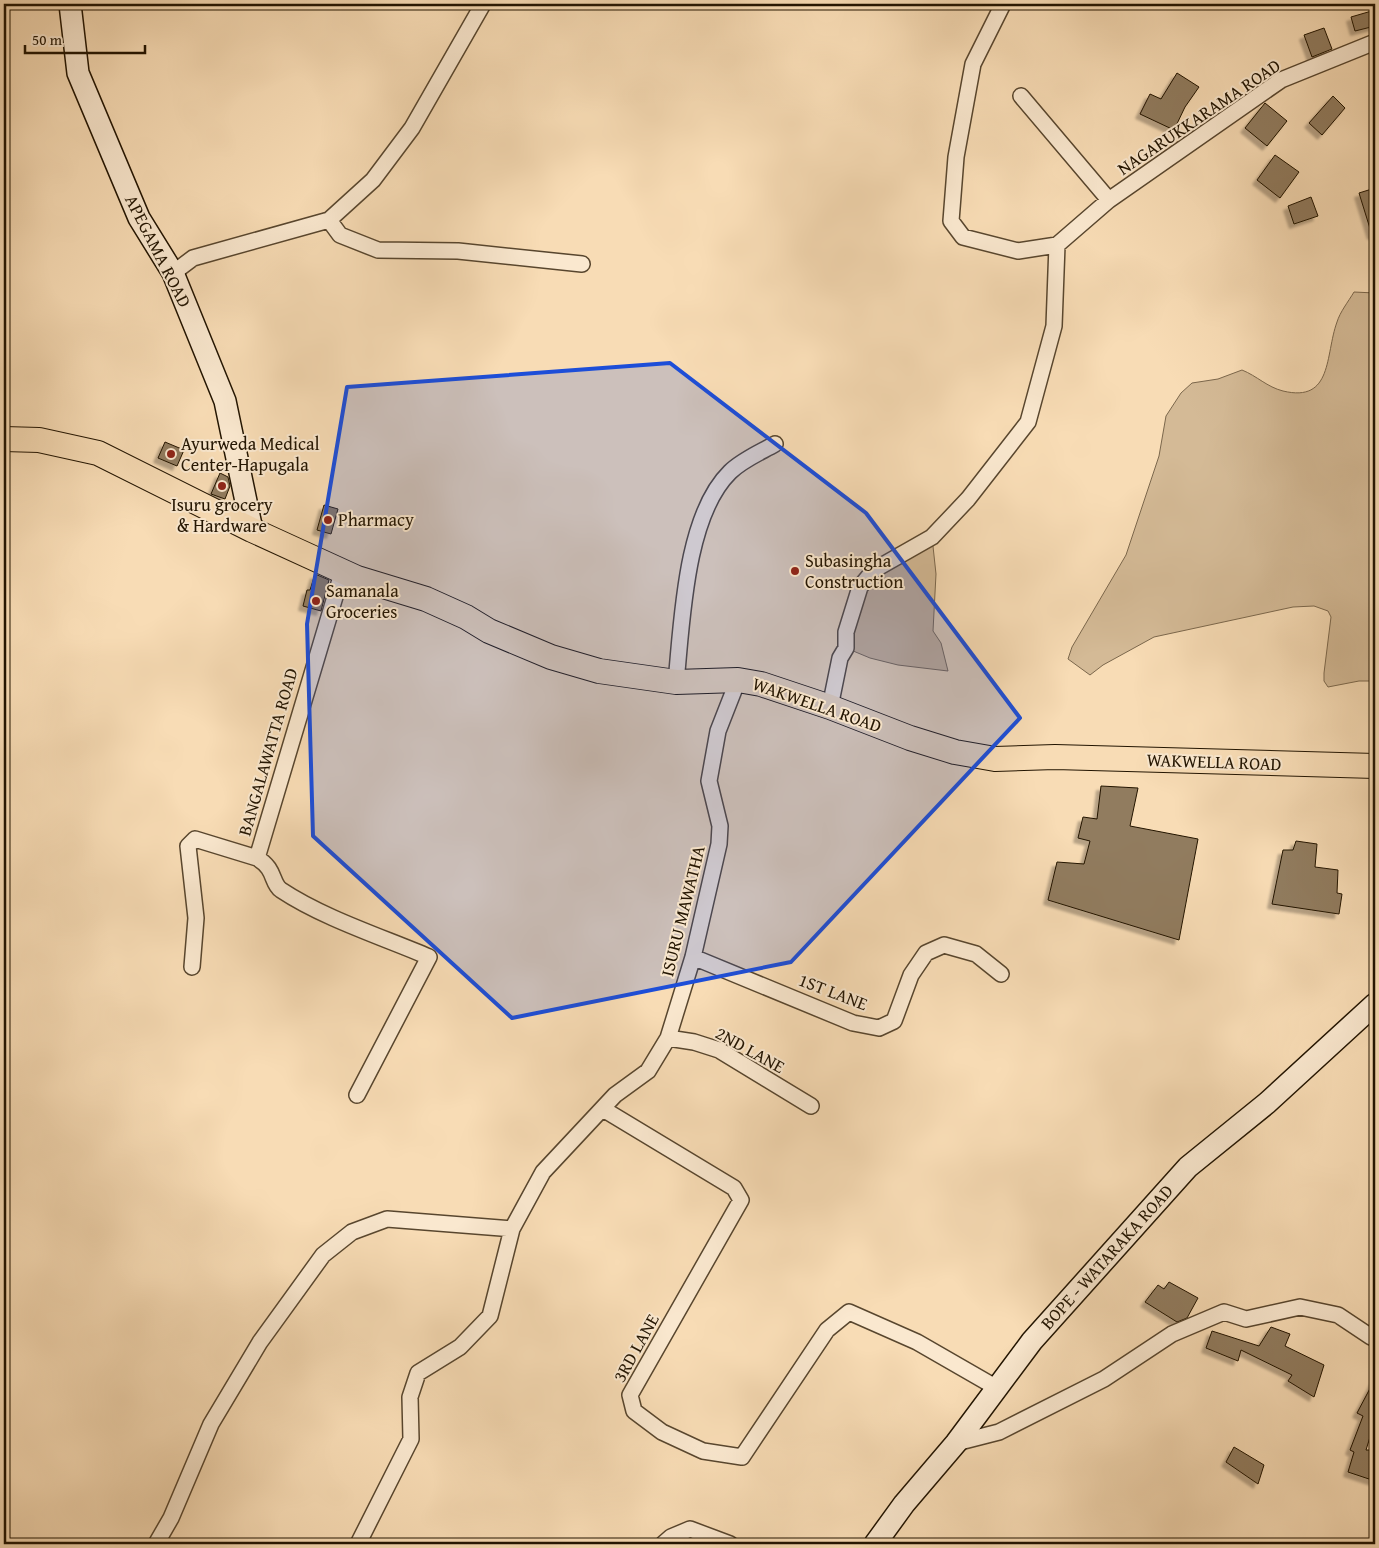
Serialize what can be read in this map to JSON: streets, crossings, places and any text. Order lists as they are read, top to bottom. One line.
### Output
{"streets":{"main road":["WAKWELLA ROAD"],"street":["NAGARUKKARAMA ROAD","APEGAMA ROAD","BANGALAWATTA ROAD","ISURU MAWATHA","1ST LANE","2ND LANE","BOPE - WATARAKA ROAD","3RD LANE"]},"crossings":[["APEGAMA ROAD","WAKWELLA ROAD"],["WAKWELLA ROAD","BANGALAWATTA ROAD"],["WAKWELLA ROAD","ISURU MAWATHA"],["ISURU MAWATHA","1ST LANE"],["ISURU MAWATHA","2ND LANE"],["ISURU MAWATHA","3RD LANE"],["BOPE - WATARAKA ROAD","3RD LANE"]],"places":["Ayurweda Medical Center-Hapugala","Isuru grocery & Hardware","Pharmacy","Subasingha Construction","Samanala Groceries"],"scale_bar":"50 m"}
